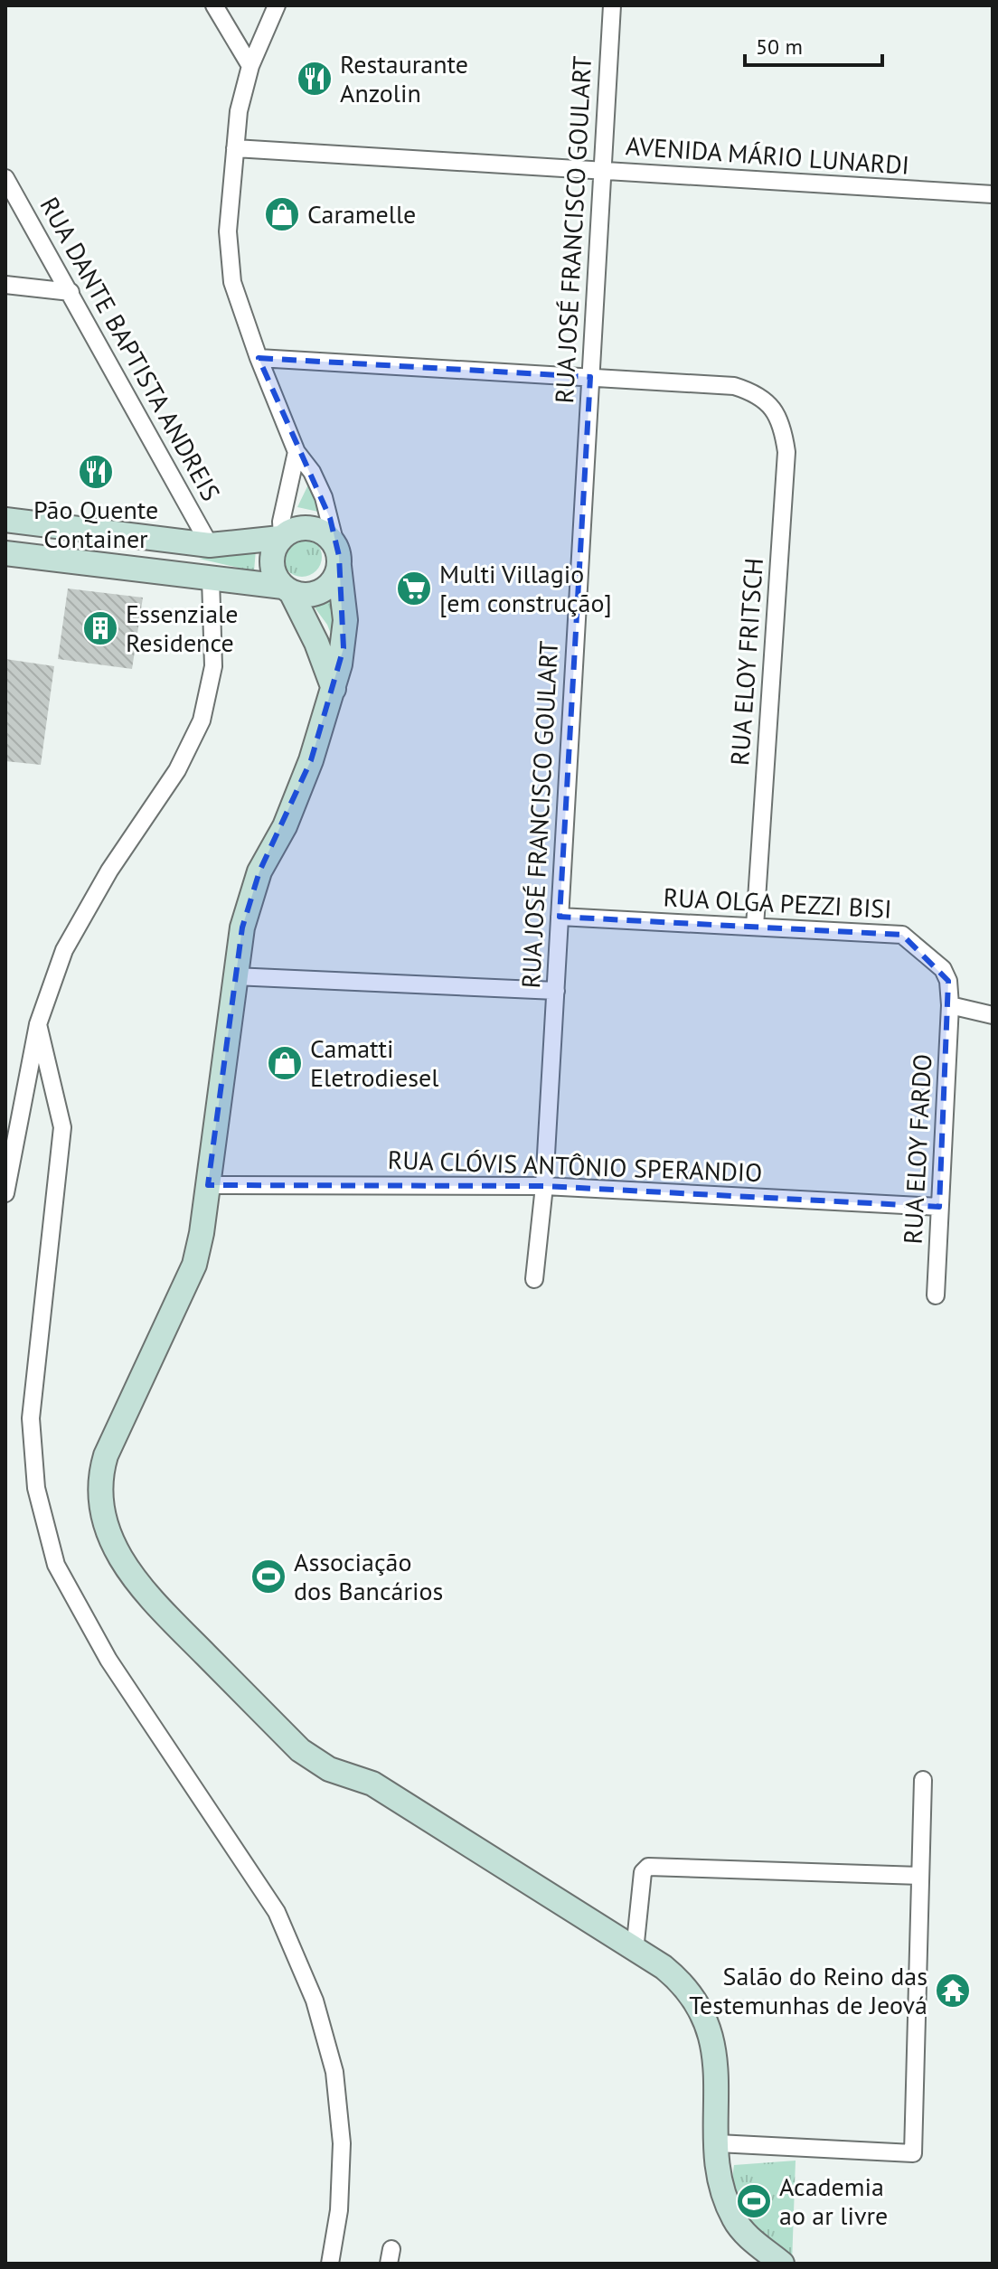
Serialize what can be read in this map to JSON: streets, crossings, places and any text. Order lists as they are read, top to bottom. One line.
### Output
{"streets":{"street":["AVENIDA MÁRIO LUNARDI","RUA JOSÉ FRANCISCO GOULART","RUA DANTE BAPTISTA ANDREIS","RUA ELOY FRITSCH","RUA OLGA PEZZI BISI","RUA ELOY FARDO","RUA CLÓVIS ANTÔNIO SPERANDIO"]},"crossings":[["AVENIDA MÁRIO LUNARDI","RUA JOSÉ FRANCISCO GOULART"],["RUA JOSÉ FRANCISCO GOULART","RUA ELOY FRITSCH"],["RUA JOSÉ FRANCISCO GOULART","RUA OLGA PEZZI BISI"],["RUA JOSÉ FRANCISCO GOULART","RUA CLÓVIS ANTÔNIO SPERANDIO"],["RUA ELOY FRITSCH","RUA OLGA PEZZI BISI"],["RUA OLGA PEZZI BISI","RUA ELOY FARDO"],["RUA ELOY FARDO","RUA CLÓVIS ANTÔNIO SPERANDIO"]],"places":{"restaurant":["Restaurante Anzolin","Pão Quente Container"],"shop":["Caramelle","Camatti Eletrodiesel"],"supermarket":["Multi Villagio [em construção]"],"building":["Essenziale Residence"],"sports":["Associação dos Bancários","Academia ao ar livre"],"temple":["Salão do Reino das Testemunhas de Jeová"]},"scale_bar":"50 m"}
